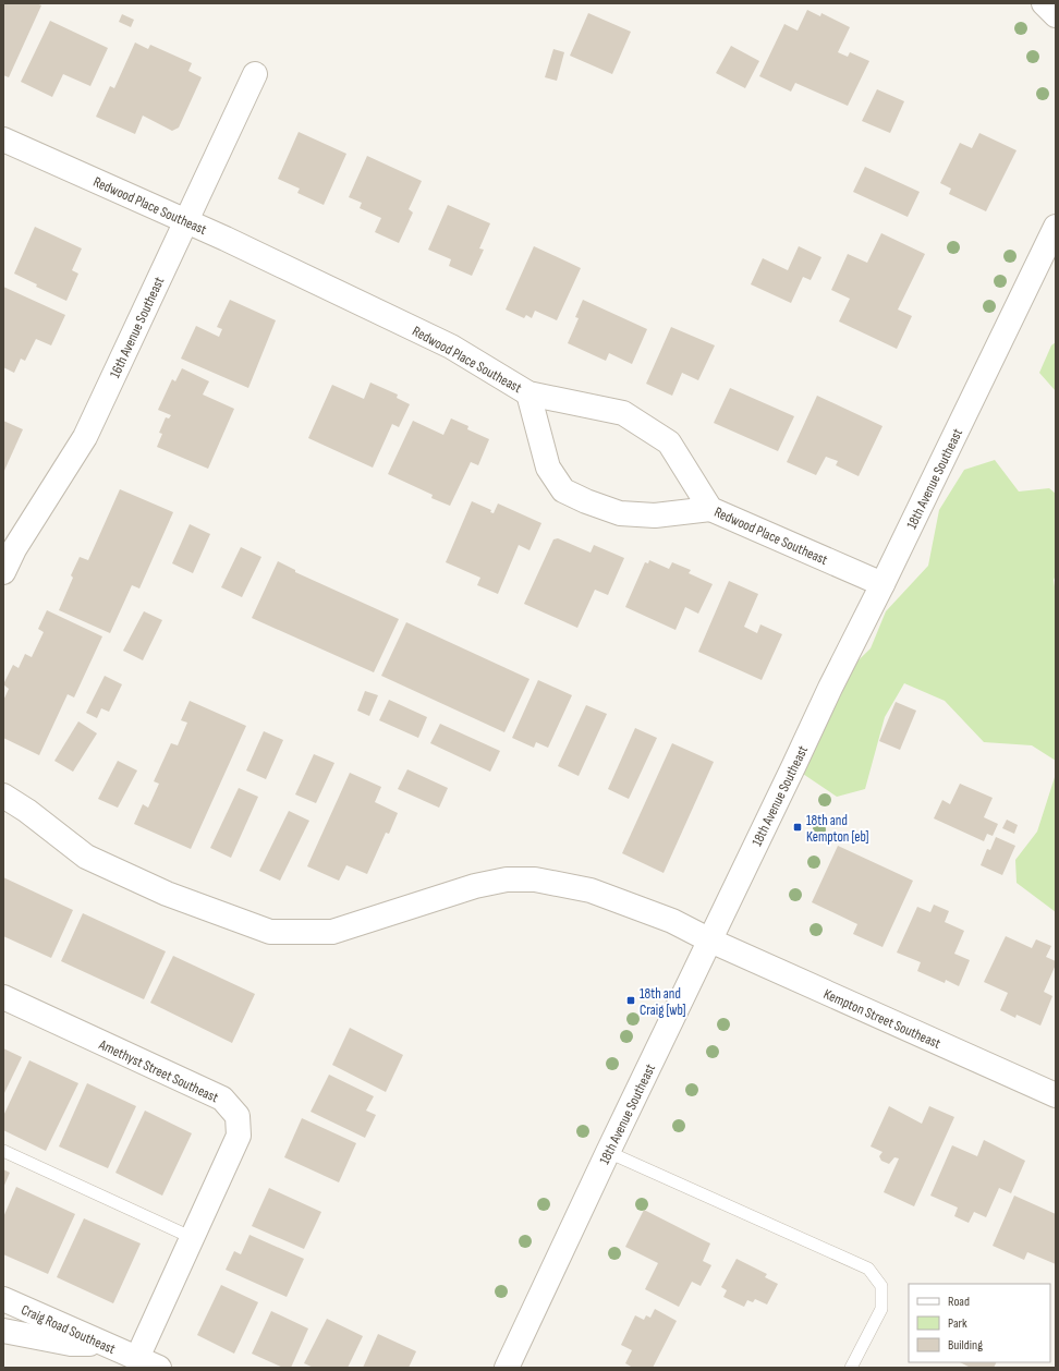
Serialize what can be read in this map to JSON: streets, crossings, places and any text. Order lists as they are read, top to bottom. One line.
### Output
{"streets":{"street":["Redwood Place Southeast","16th Avenue Southeast","18th Avenue Southeast","Kempton Street Southeast","Amethyst Street Southeast","Craig Road Southeast"]},"crossings":[["Redwood Place Southeast","16th Avenue Southeast"],["Redwood Place Southeast","18th Avenue Southeast"],["18th Avenue Southeast","Kempton Street Southeast"],["Amethyst Street Southeast","Craig Road Southeast"]],"places":{"transit":["18th and Kempton [eb]","18th and Craig [wb]"]},"legend":["Road","Park","Building"]}
